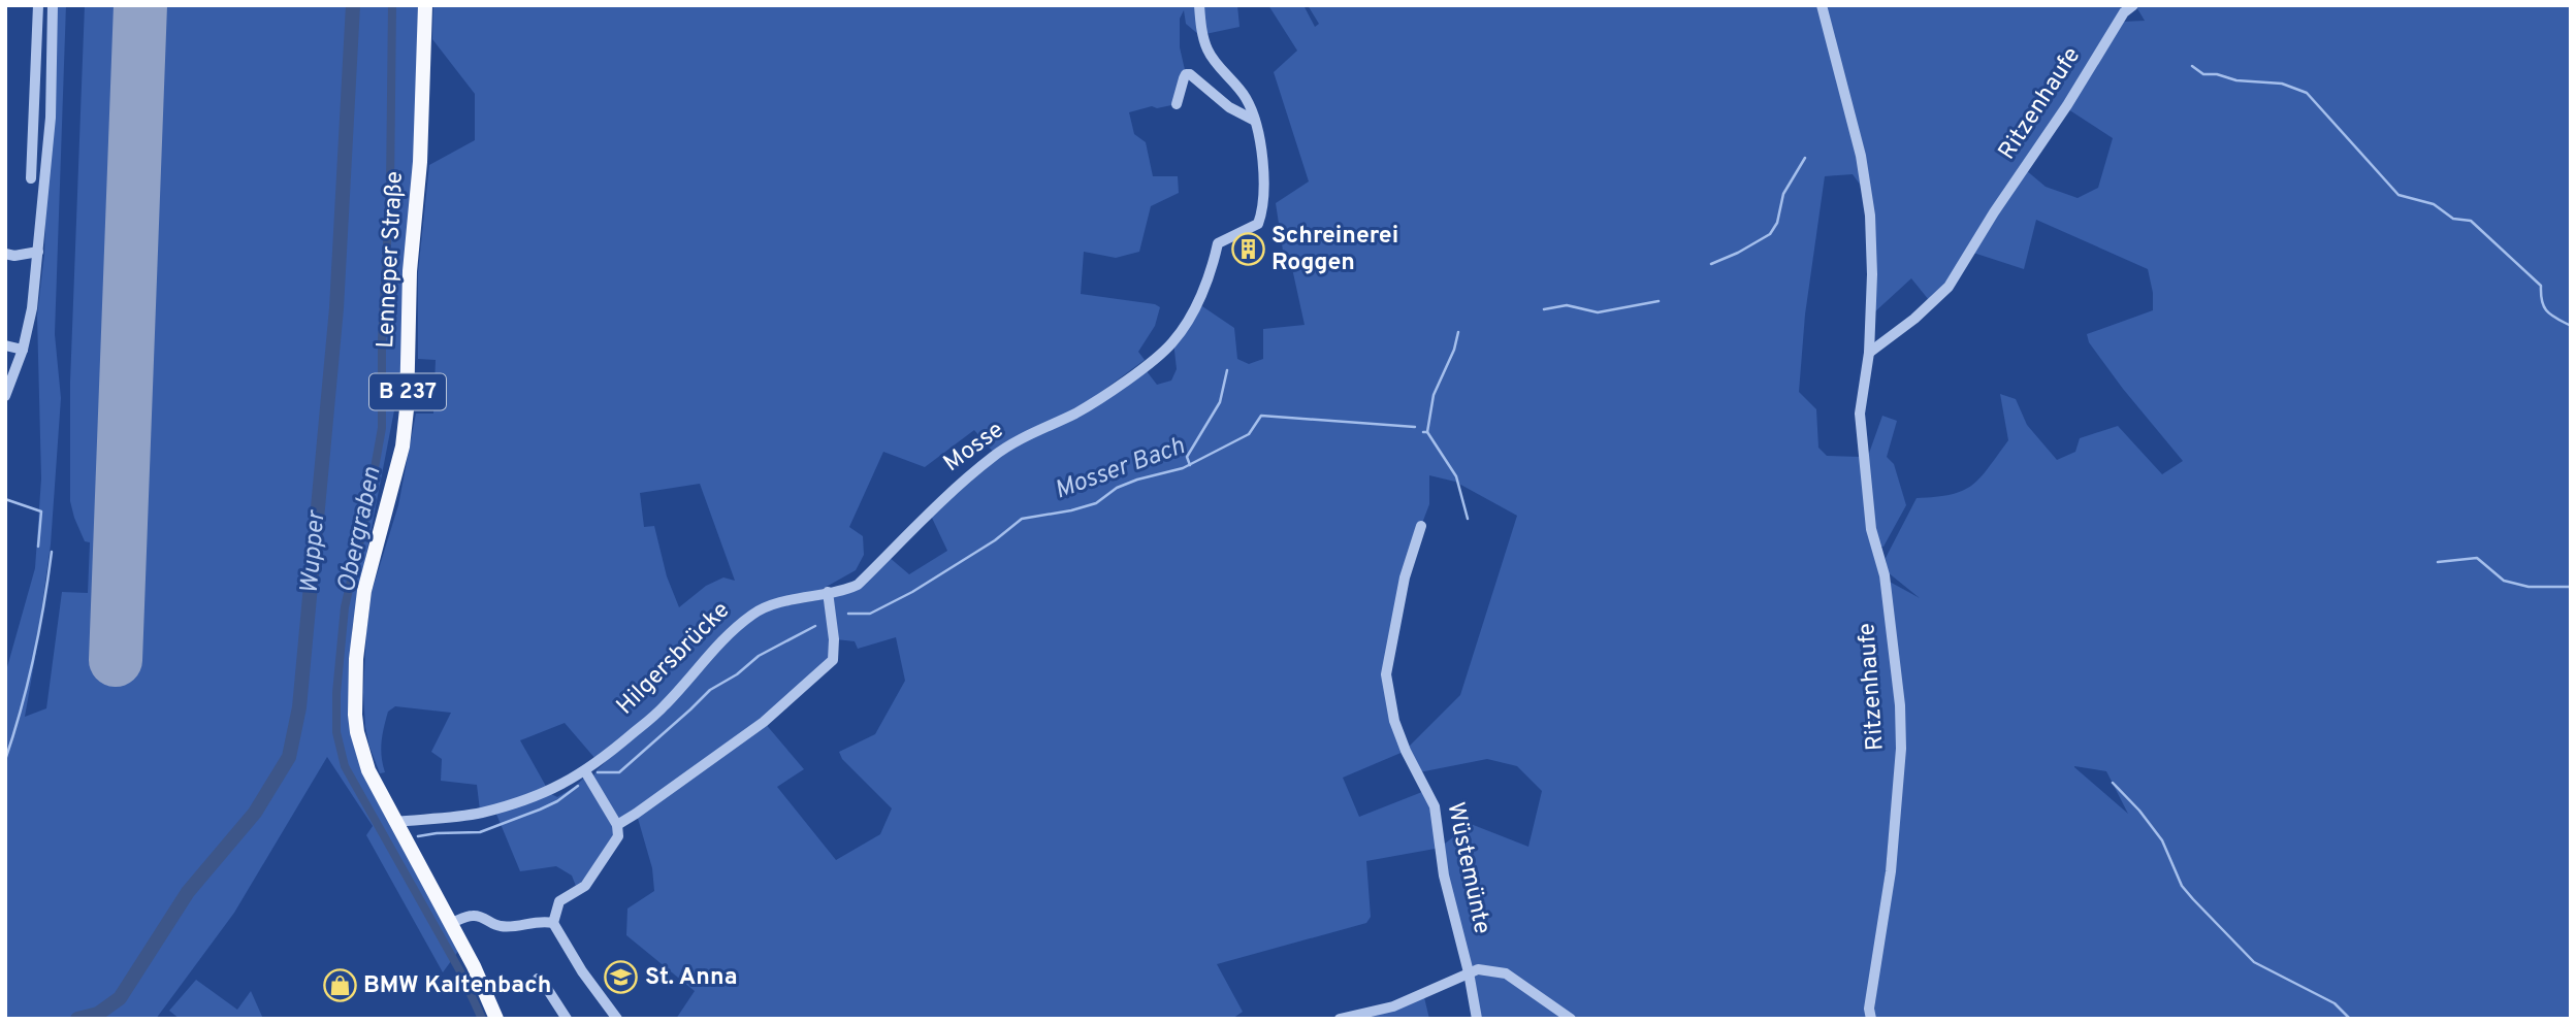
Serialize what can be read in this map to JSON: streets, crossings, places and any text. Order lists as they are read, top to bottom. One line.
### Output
{"streets":{"main road":["Lenneper Straße","B 237"],"street":["Ritzenhaufe","Mosse","Hilgersbrücke","Wüstemünte"]},"crossings":[["Lenneper Straße","B 237"],["Lenneper Straße","Hilgersbrücke"],["B 237","Hilgersbrücke"],["Mosse","Hilgersbrücke"]],"water":["Mosser Bach","Obergraben","Wupper"],"places":{"building":["Schreinerei Roggen"],"school or university":["St. Anna"],"shop":["BMW Kaltenbach"]}}
